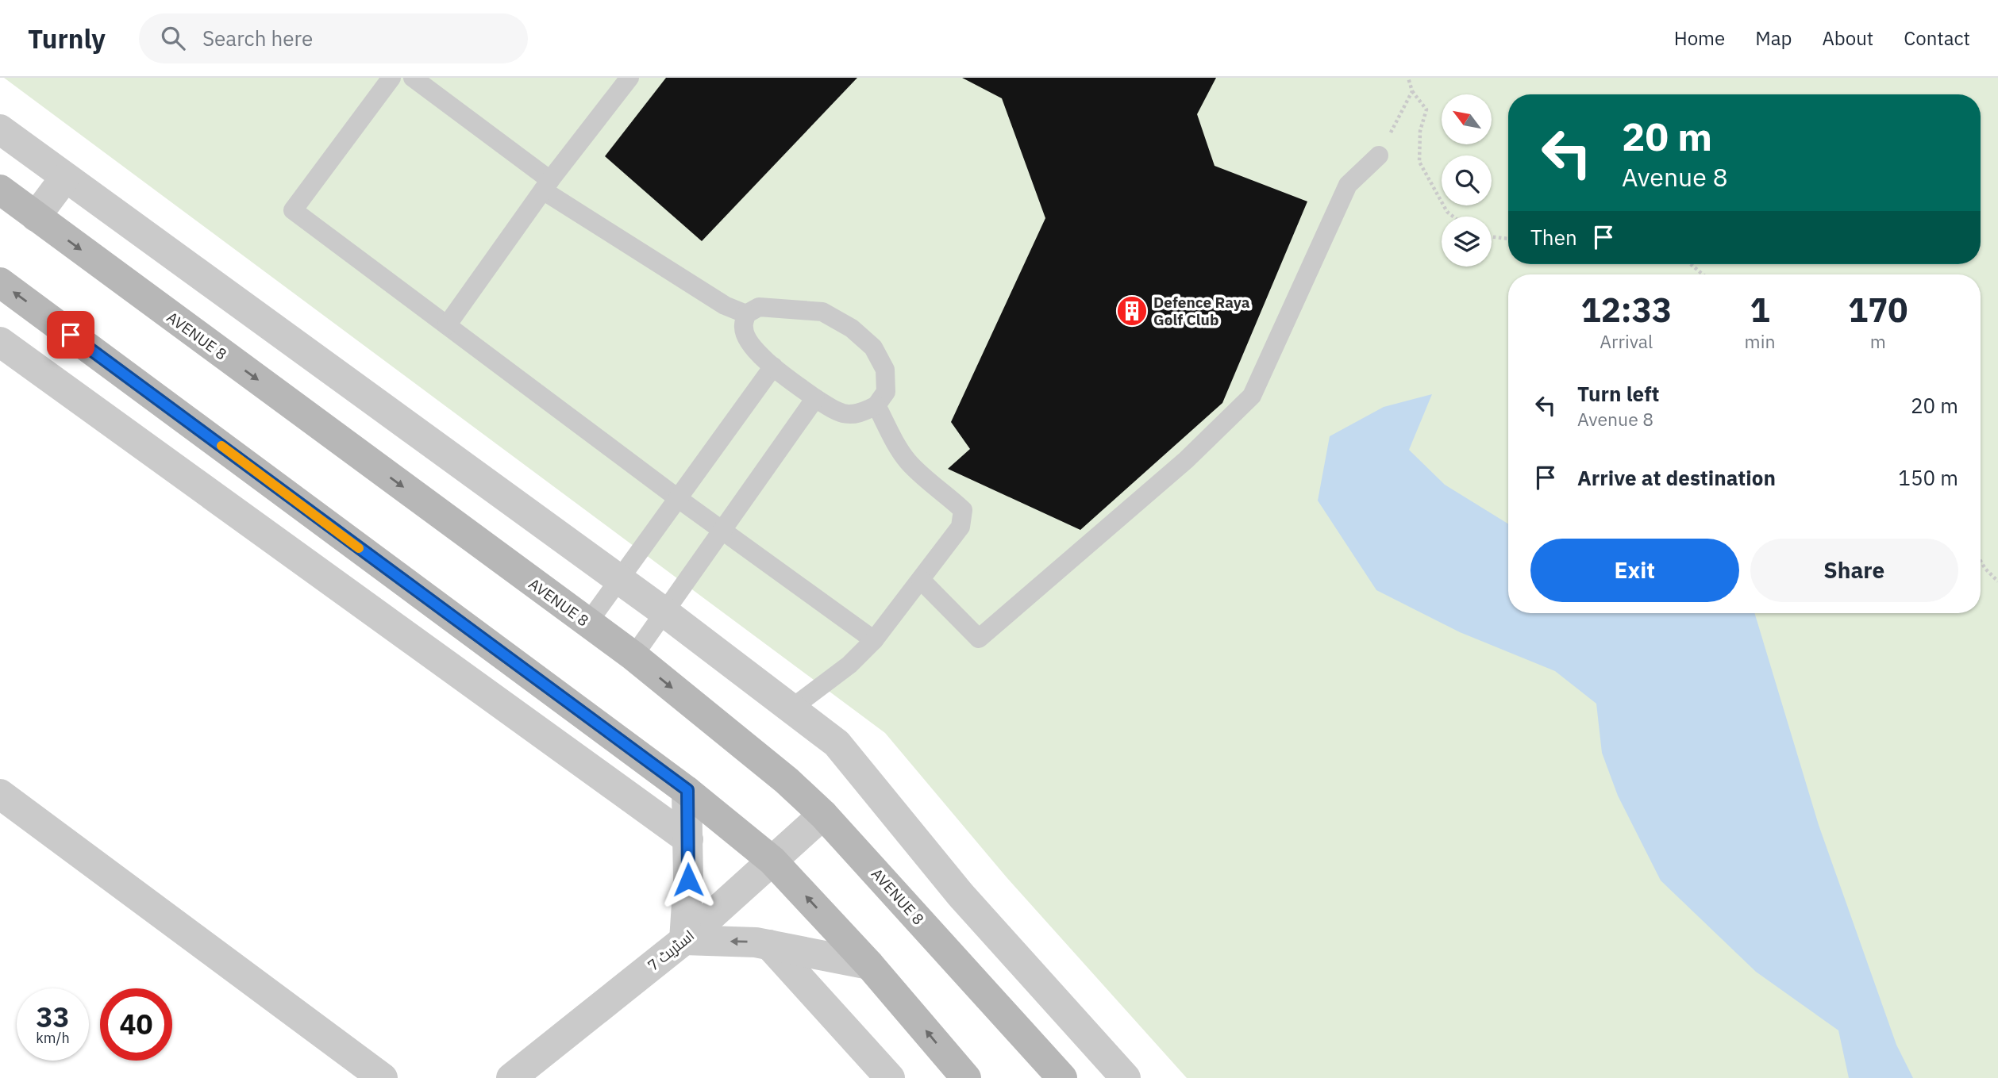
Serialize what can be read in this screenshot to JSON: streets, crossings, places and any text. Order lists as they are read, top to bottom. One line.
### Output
{"streets":{"main road":["AVENUE 8"],"street":["اسٹریٹ 7"]},"crossings":[["AVENUE 8","اسٹریٹ 7"]],"places":{"building":["Defence Raya Golf Club"]},"north":"top left","page":{"header":"Turnly","search":"Search here","nav":["Home","Map","About","Contact"],"turn":["20 m","Avenue 8"],"then":"Then","eta":["12:33","Arrival","1","min","170","m"],"list":[{"name":"Turn left","note":"Avenue 8","value":"20 m"},{"name":"Arrive at destination","value":"150 m"}],"buttons":["Exit","Share"],"speed":"33 km/h","limit":"40"}}
